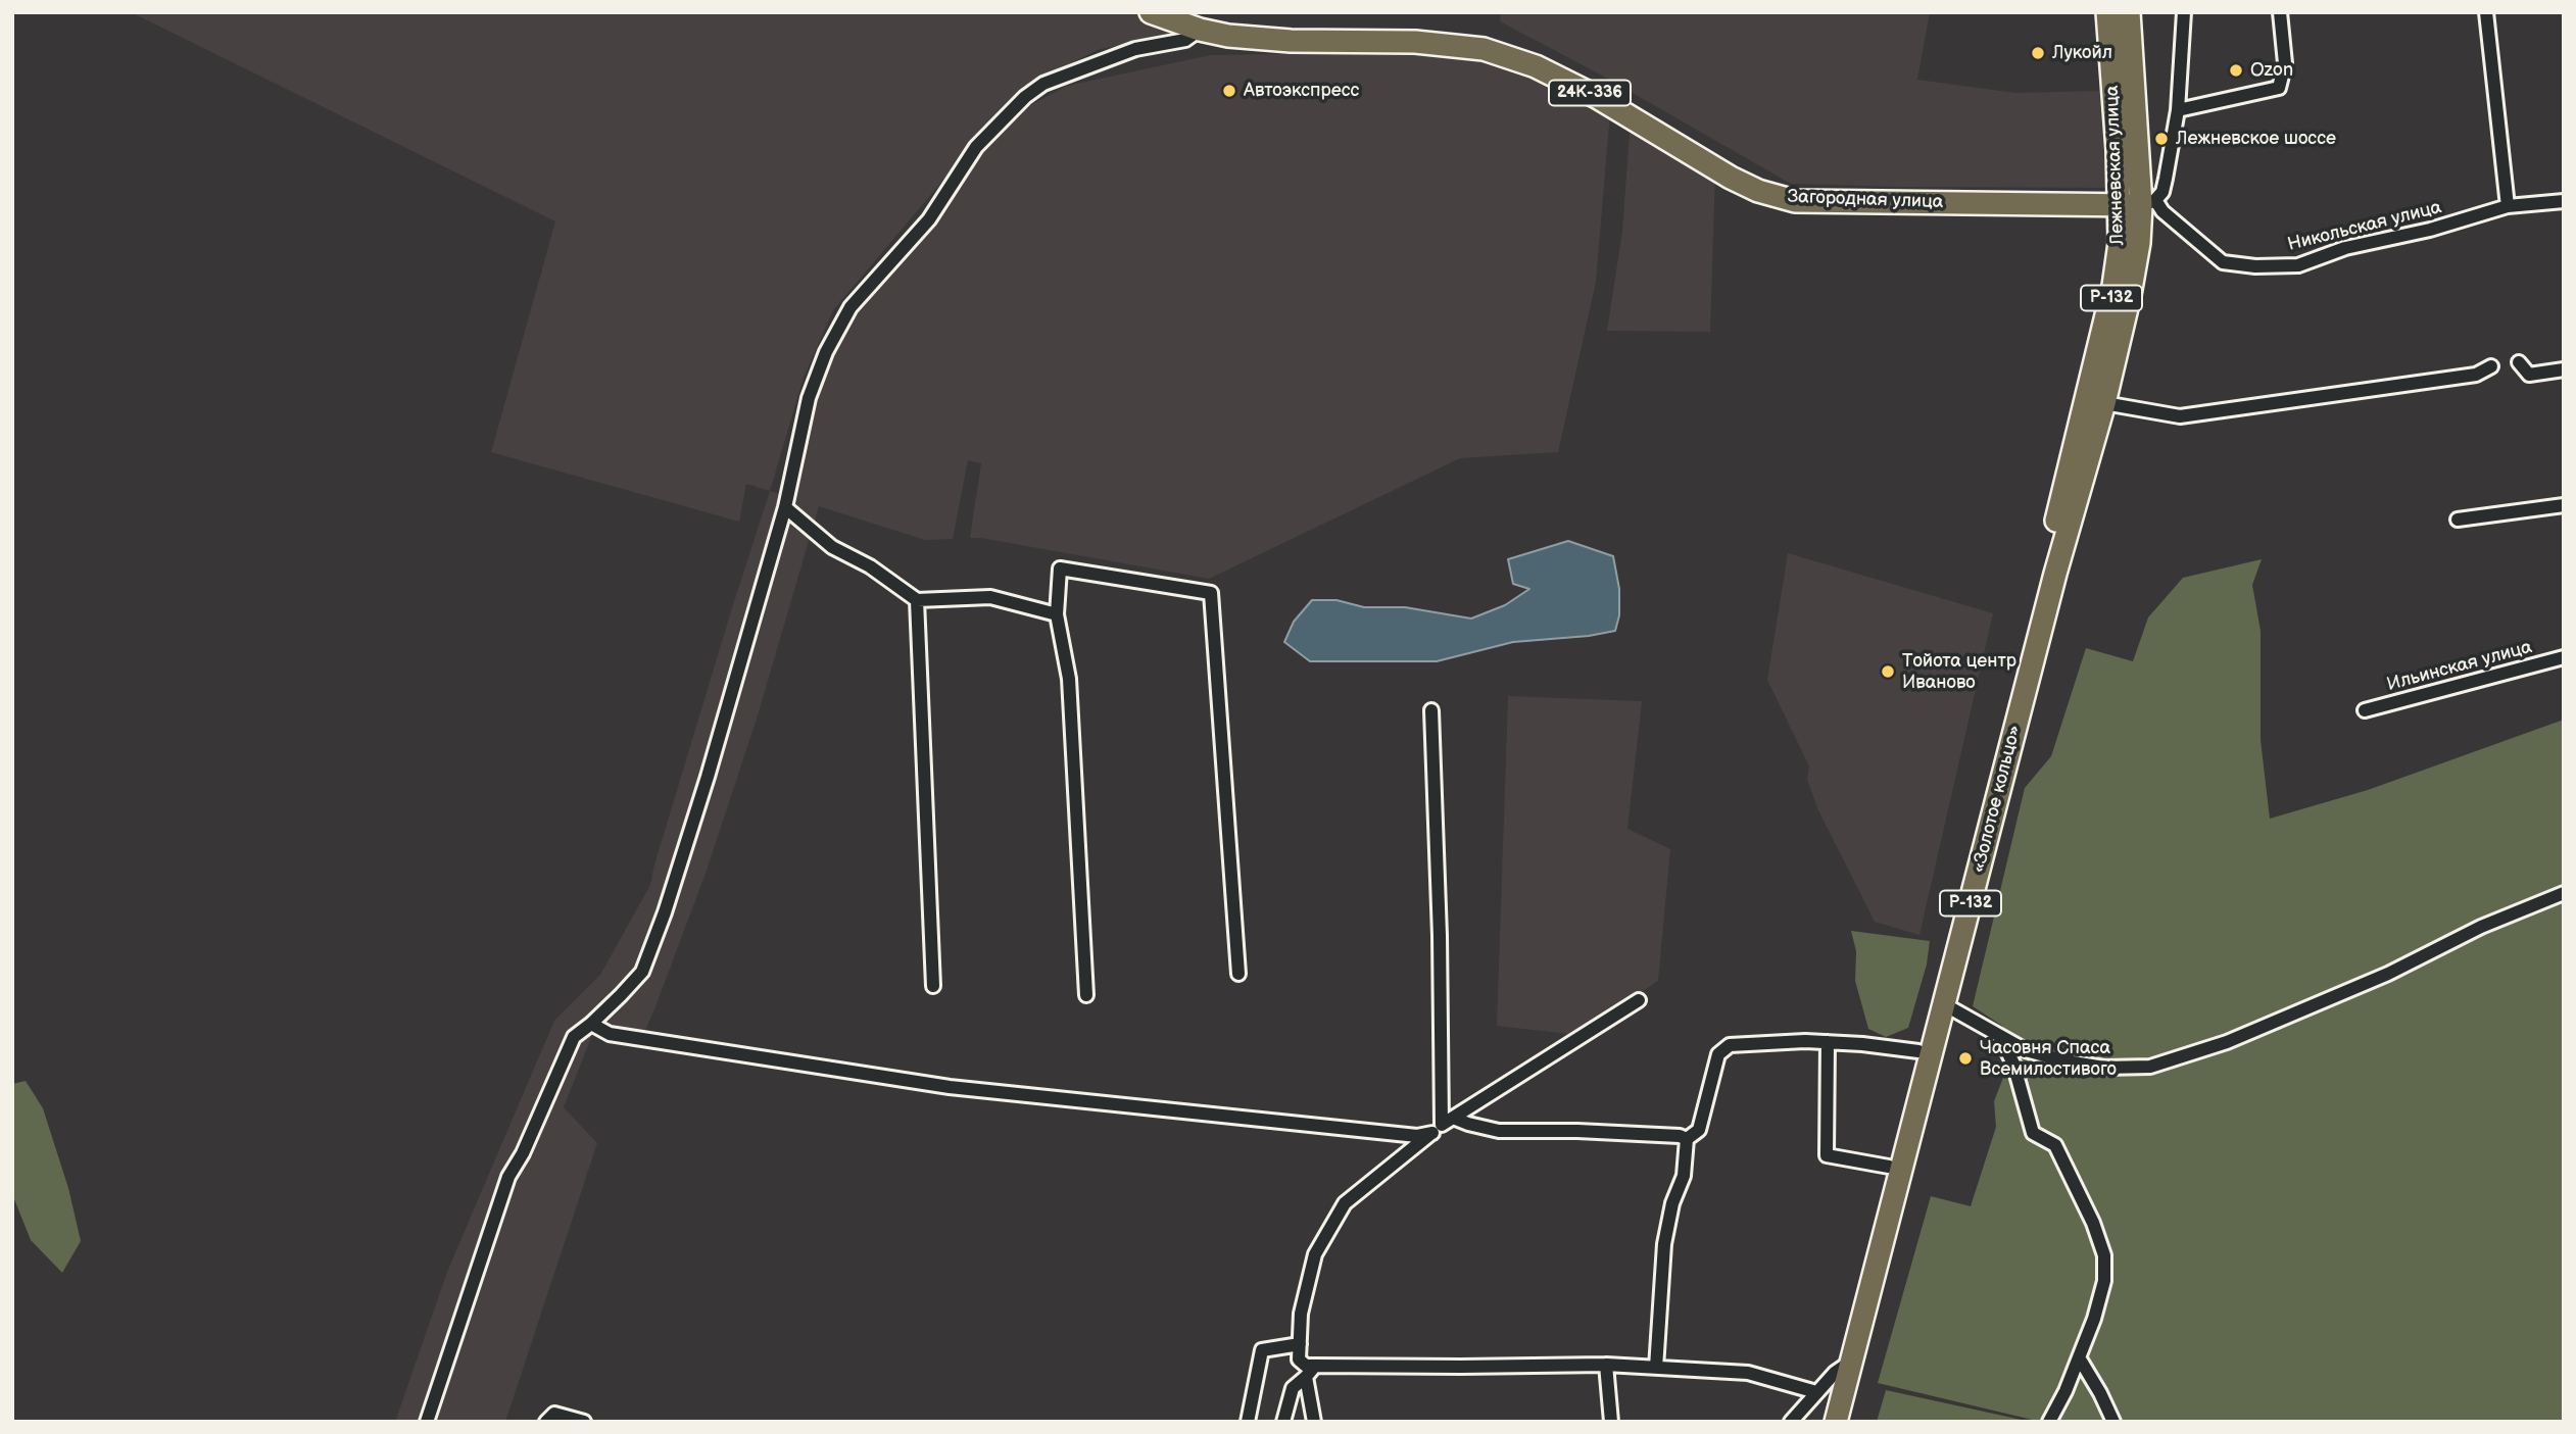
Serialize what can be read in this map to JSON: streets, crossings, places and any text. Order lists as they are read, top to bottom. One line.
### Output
{"streets":{"main road":["24К-336","Лежневская улица","Загородная улица","Р-132","«Золотое кольцо»"],"street":["Никольская улица","Ильинская улица"]},"crossings":[["24К-336","Загородная улица"],["Лежневская улица","Загородная улица"],["Лежневская улица","Никольская улица"],["Лежневская улица","«Золотое кольцо»"],["Загородная улица","Никольская улица"]],"places":["Лукойл","Ozon","Автоэкспресс","Лежневское шоссе","Тойота центр Иваново","Часовня Спаса Всемилостивого"]}
